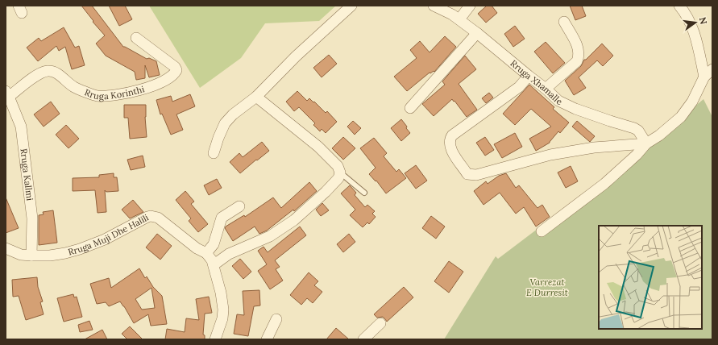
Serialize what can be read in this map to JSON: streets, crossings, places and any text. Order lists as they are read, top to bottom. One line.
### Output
{"streets":{"street":["Rruga Xhamalle","Rruga Korinthi","Rruga Kallmi","Rruga Muji Dhe Halili"]},"crossings":[["Rruga Korinthi","Rruga Kallmi"],["Rruga Kallmi","Rruga Muji Dhe Halili"]],"parks":["Varrezat E Durresit"],"north":"right"}
